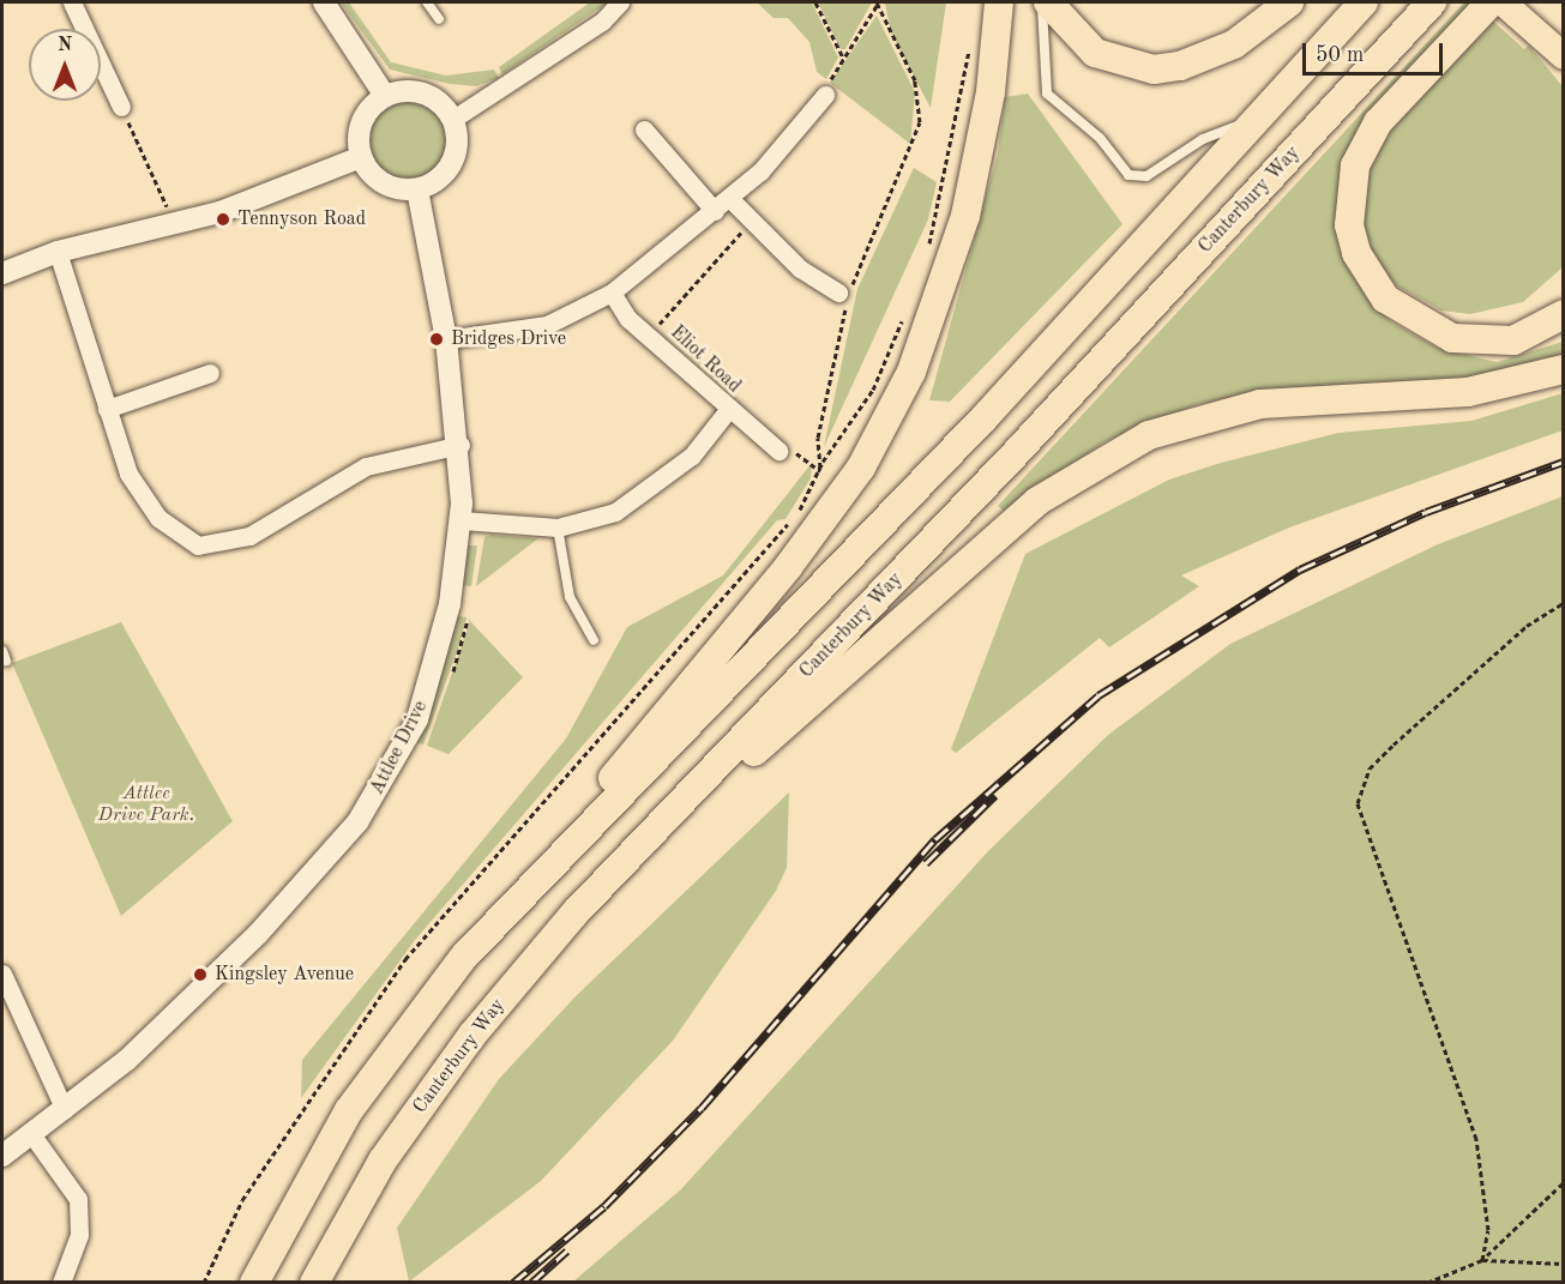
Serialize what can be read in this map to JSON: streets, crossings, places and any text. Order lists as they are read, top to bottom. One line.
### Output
{"streets":{"highway":["Canterbury Way"],"street":["Eliot Road","Attlee Drive"]},"parks":["Attlee Drive Park."],"places":["Tennyson Road","Bridges Drive","Kingsley Avenue"],"scale_bar":"50 m","north":"top"}
